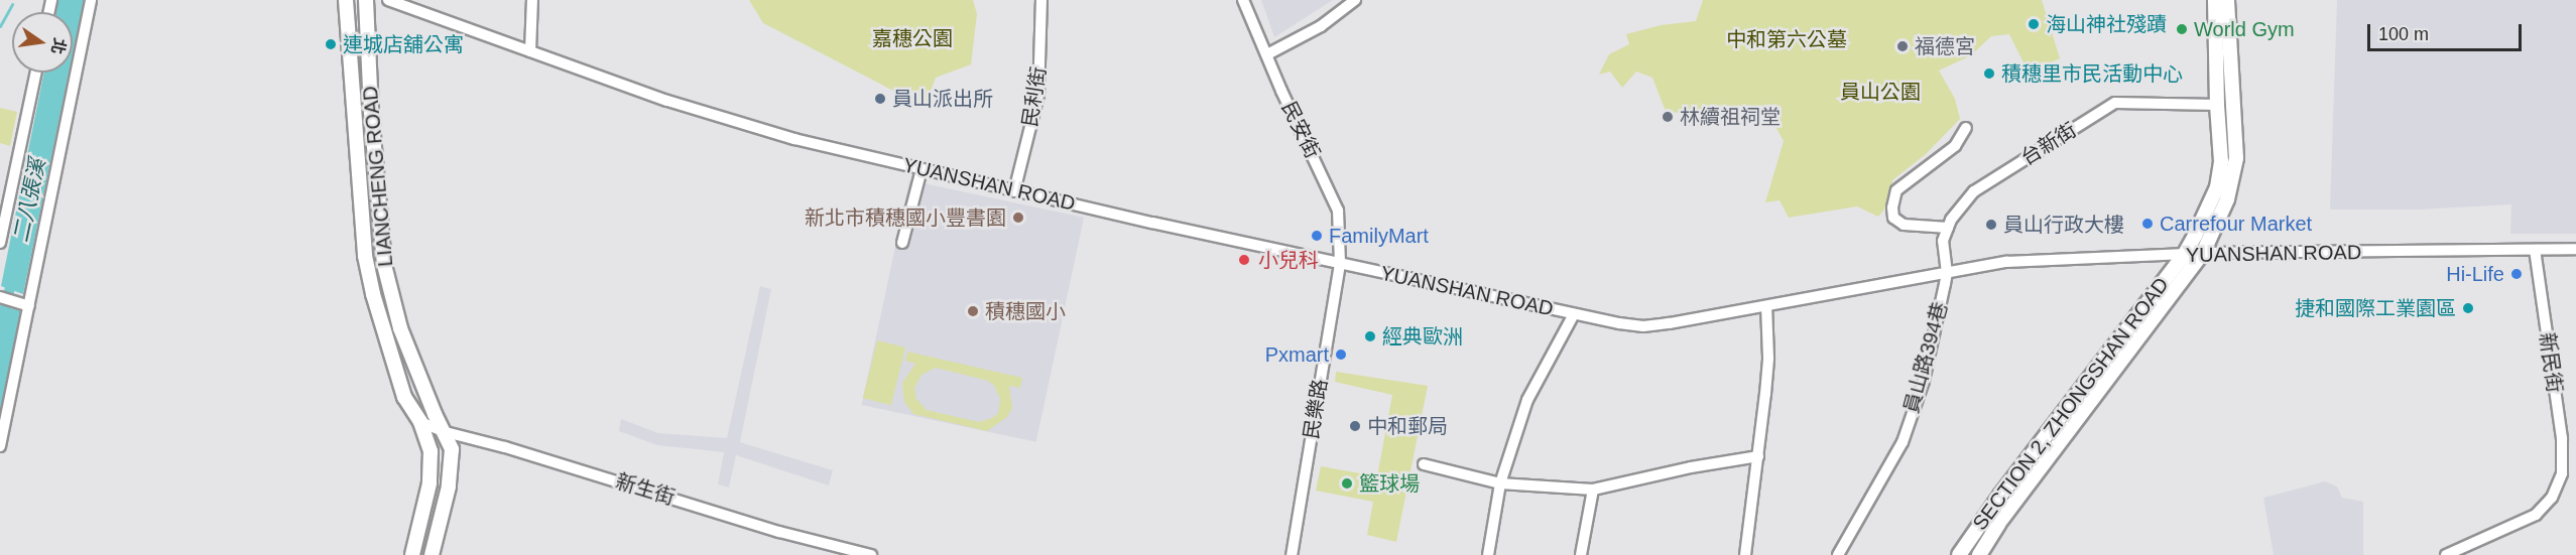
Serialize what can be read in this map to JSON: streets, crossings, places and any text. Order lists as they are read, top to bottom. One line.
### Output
{"streets":{"main road":["LIANCHENG ROAD","SECTION 2, ZHONGSHAN ROAD"],"street":["民利街","民安街","台新街","YUANSHAN ROAD","員山路394巷","新民街","民樂路","新生街"]},"crossings":[["民利街","YUANSHAN ROAD"],["民安街","YUANSHAN ROAD"],["民安街","民樂路"],["台新街","YUANSHAN ROAD"],["台新街","員山路394巷"],["台新街","SECTION 2, ZHONGSHAN ROAD"],["LIANCHENG ROAD","新生街"],["YUANSHAN ROAD","員山路394巷"],["YUANSHAN ROAD","新民街"],["YUANSHAN ROAD","SECTION 2, ZHONGSHAN ROAD"],["YUANSHAN ROAD","民樂路"]],"water":["二八張溪"],"parks":["嘉穗公園","中和第六公墓","員山公園"],"places":["海山神社殘蹟","World Gym","連城店舖公寓","福德宮","積穗里市民活動中心","員山派出所","林續祖祠堂","新北市積穗國小豐書園","Carrefour Market","員山行政大樓","FamilyMart","小兒科","Hi-Life","捷和國際工業園區","積穗國小","經典歐洲","Pxmart","中和郵局","籃球場"],"scale_bar":"100 m","north":"right"}
